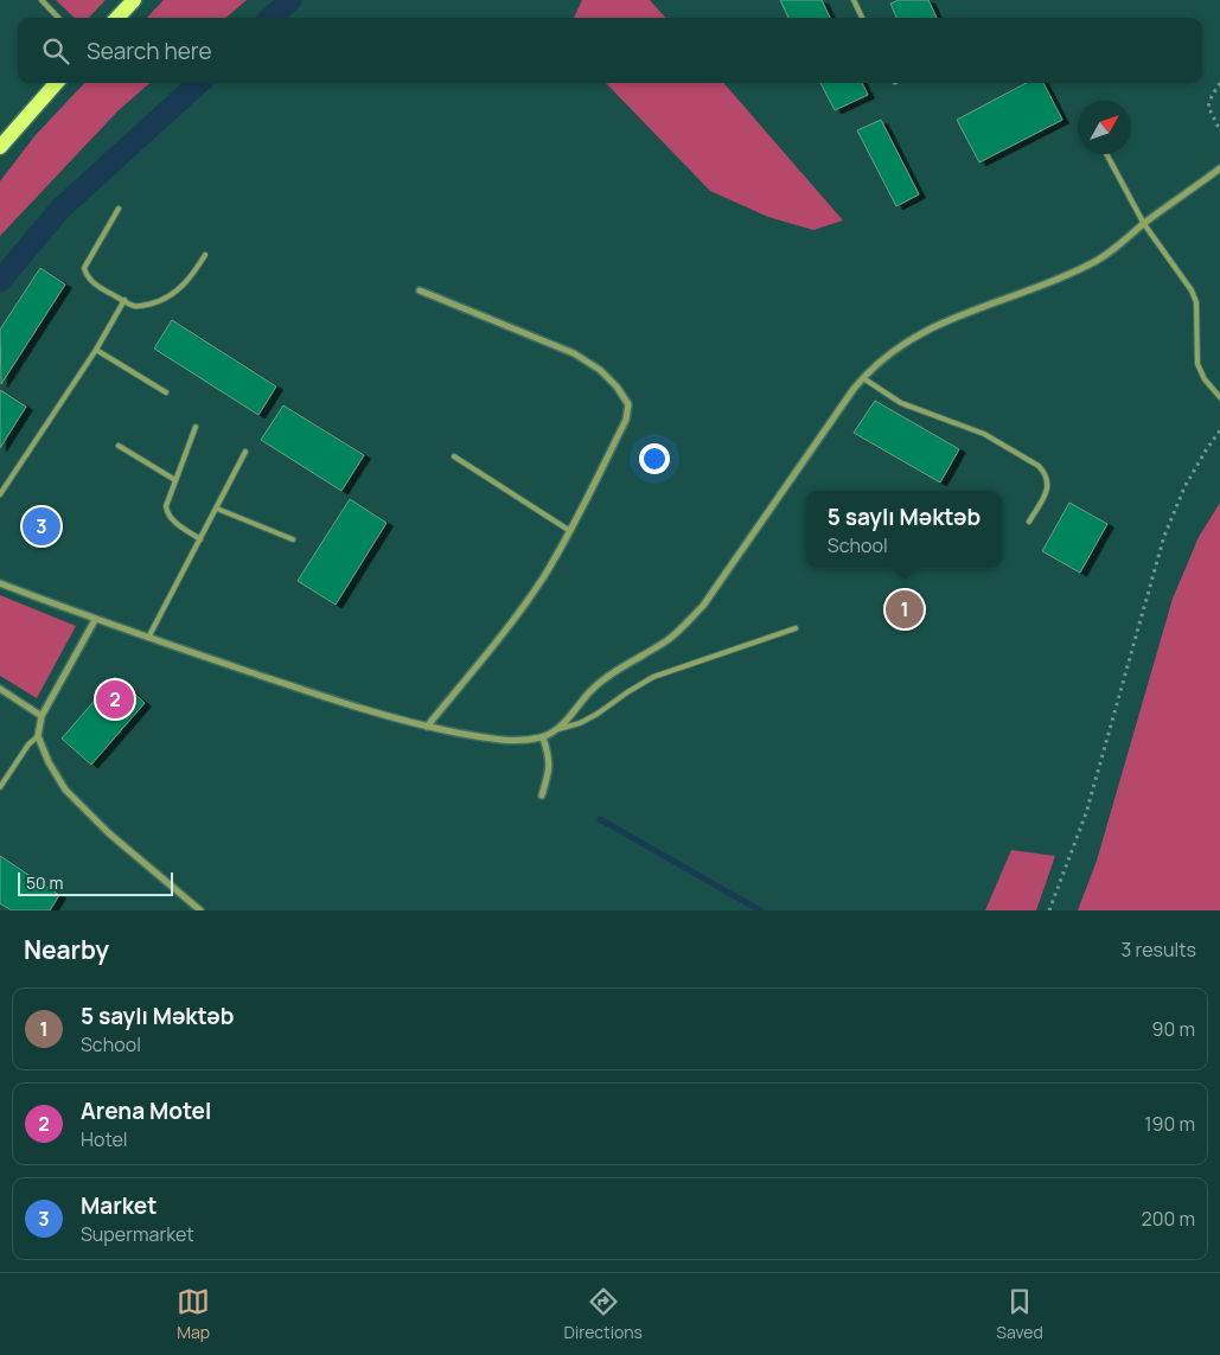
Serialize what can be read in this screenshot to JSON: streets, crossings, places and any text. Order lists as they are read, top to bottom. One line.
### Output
{"scale_bar":"50 m","north":"top right","page":{"search":"Search here","popup":["5 saylı Məktəb","School"],"pins":["3","1","2"],"scale":"50 m","heading":["Nearby","3 results"],"list":[{"mark":"1","name":"5 saylı Məktəb","note":"School","value":"90 m"},{"mark":"2","name":"Arena Motel","note":"Hotel","value":"190 m"},{"mark":"3","name":"Market","note":"Supermarket","value":"200 m"}],"nav":["Map","Directions","Saved"]}}
